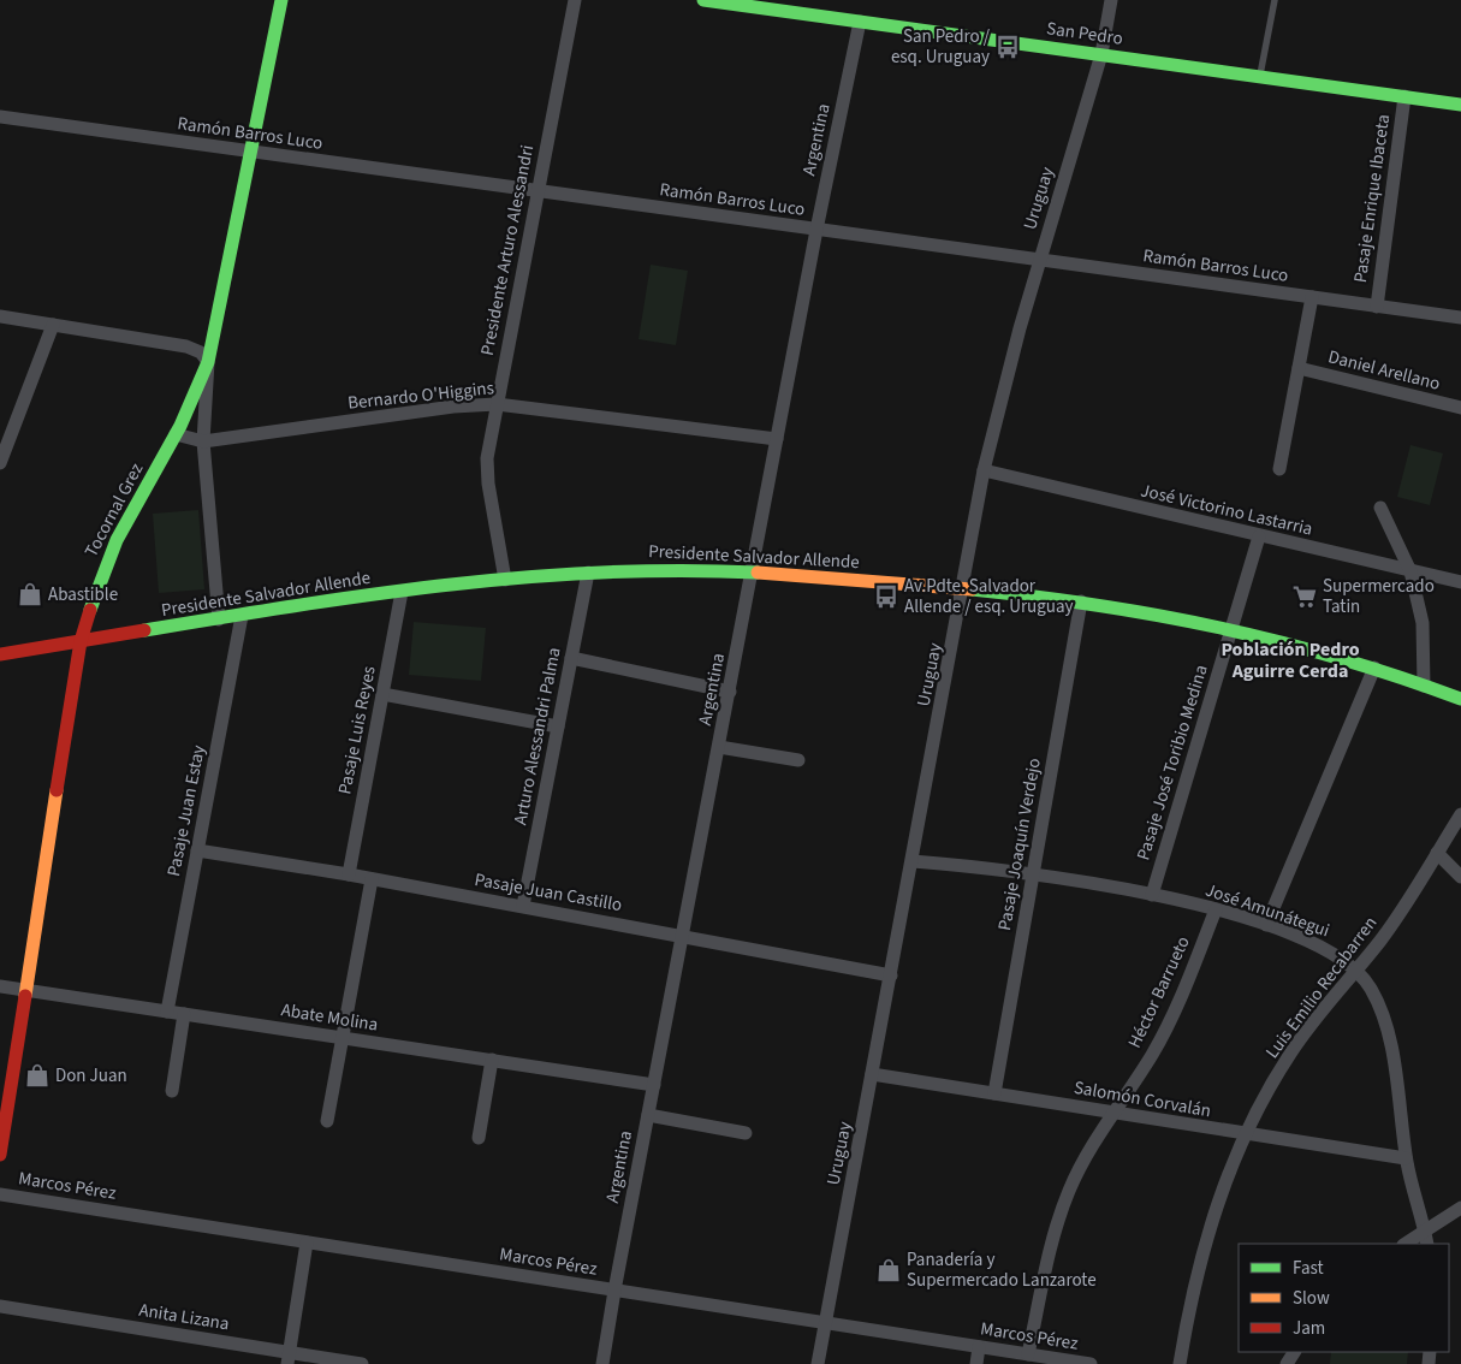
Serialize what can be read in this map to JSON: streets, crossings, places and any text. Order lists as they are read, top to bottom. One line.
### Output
{"streets":{"street":["San Pedro","Ramón Barros Luco","Argentina","Uruguay","Pasaje Enrique Ibaceta","Presidente Arturo Alessandri","Daniel Arellano","Bernardo O'Higgins","Tocornal Grez","José Victorino Lastarria","Presidente Salvador Allende","Pasaje Luis Reyes","Arturo Alessandri Palma","Pasaje José Toribio Medina","Pasaje Juan Estay","Pasaje Joaquín Verdejo","Pasaje Juan Castillo","José Amunátegui","Luis Emilio Recabarren","Héctor Barrueto","Abate Molina","Salomón Corvalán","Marcos Pérez","Anita Lizana"]},"crossings":[["San Pedro","Argentina"],["San Pedro","Uruguay"],["San Pedro","Pasaje Enrique Ibaceta"],["Ramón Barros Luco","Argentina"],["Ramón Barros Luco","Uruguay"],["Ramón Barros Luco","Pasaje Enrique Ibaceta"],["Ramón Barros Luco","Presidente Arturo Alessandri"],["Ramón Barros Luco","Tocornal Grez"],["Argentina","Bernardo O'Higgins"],["Argentina","Presidente Salvador Allende"],["Argentina","Pasaje Juan Castillo"],["Argentina","Abate Molina"],["Argentina","Marcos Pérez"],["Uruguay","José Victorino Lastarria"],["Uruguay","Presidente Salvador Allende"],["Uruguay","Pasaje Juan Castillo"],["Uruguay","José Amunátegui"],["Uruguay","Salomón Corvalán"],["Uruguay","Marcos Pérez"],["Presidente Arturo Alessandri","Bernardo O'Higgins"],["Presidente Arturo Alessandri","Presidente Salvador Allende"],["Bernardo O'Higgins","Tocornal Grez"],["Tocornal Grez","Presidente Salvador Allende"],["Tocornal Grez","Abate Molina"],["José Victorino Lastarria","Pasaje José Toribio Medina"],["Presidente Salvador Allende","Pasaje Luis Reyes"],["Presidente Salvador Allende","Arturo Alessandri Palma"],["Presidente Salvador Allende","Pasaje José Toribio Medina"],["Presidente Salvador Allende","Pasaje Juan Estay"],["Presidente Salvador Allende","Pasaje Joaquín Verdejo"],["Pasaje Luis Reyes","Pasaje Juan Castillo"],["Arturo Alessandri Palma","Pasaje Juan Castillo"],["Pasaje José Toribio Medina","José Amunátegui"],["Pasaje Juan Estay","Pasaje Juan Castillo"],["Pasaje Juan Estay","Abate Molina"],["Pasaje Joaquín Verdejo","José Amunátegui"],["Pasaje Joaquín Verdejo","Salomón Corvalán"],["José Amunátegui","Luis Emilio Recabarren"],["José Amunátegui","Héctor Barrueto"],["José Amunátegui","Salomón Corvalán"],["Luis Emilio Recabarren","Salomón Corvalán"],["Héctor Barrueto","Salomón Corvalán"],["Héctor Barrueto","Marcos Pérez"]],"districts":["Población Pedro Aguirre Cerda"],"places":{"bus stop":["San Pedro / esq. Uruguay","Av.Pdte. Salvador Allende / esq. Uruguay"],"shop":["Abastible","Don Juan","Panadería y Supermercado Lanzarote"],"supermarket":["Supermercado Tatin"]},"legend":["Fast","Slow","Jam"]}
